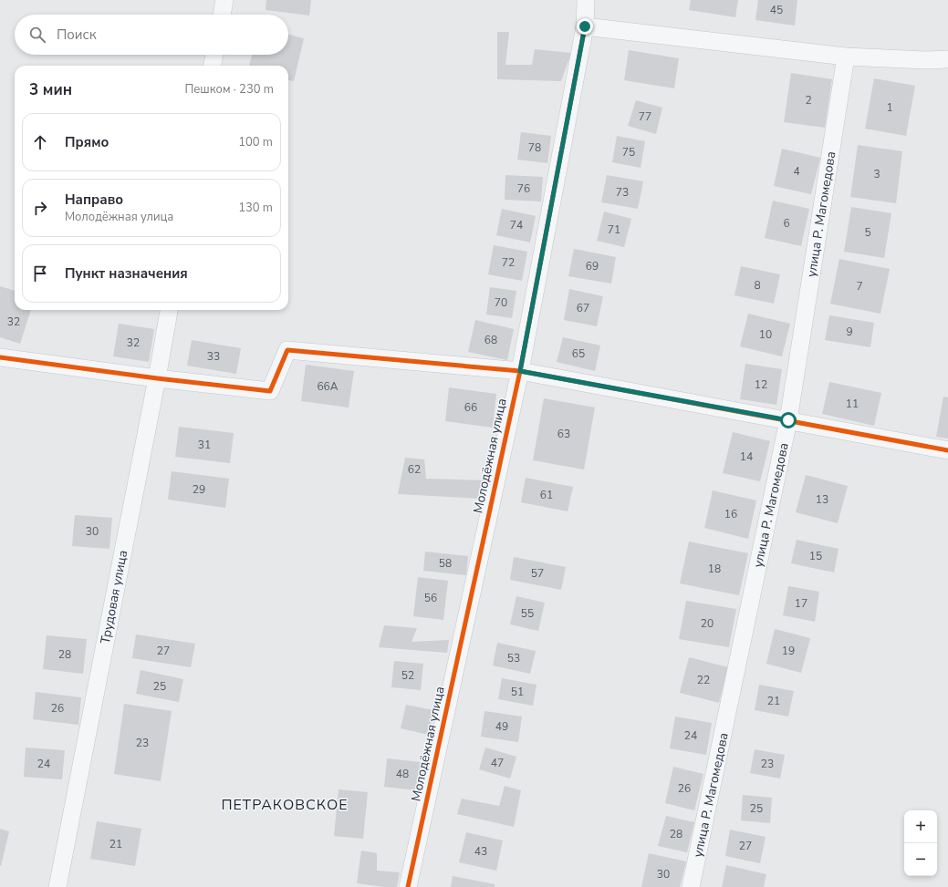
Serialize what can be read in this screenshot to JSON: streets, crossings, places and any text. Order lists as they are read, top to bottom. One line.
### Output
{"streets":{"street":["улица Р. Магомедова","Молодёжная улица","Трудовая улица"]},"districts":["ПЕТРАКОВСКОЕ"],"house_numbers":["45","2","1","77","78","75","4","3","76","73","6","74","71","5","72","69","8","7","70","67","32","9","10","68","32","65","33","12","66А","11","66","63","31","14","62","29","61","13","16","30","15","58","18","57","56","17","55","20","27","19","28","53","52","22","25","51","21","26","49","24","23","47","24","23","48","26","25","28","21","27","43","30"],"page":{"search":"Поиск","heading":["3 мин","Пешком · 230 m"],"list":[["Прямо","100 m"],["Направо","Молодёжная улица","130 m"],"Пункт назначения"],"map_buttons":["+","−"]}}
